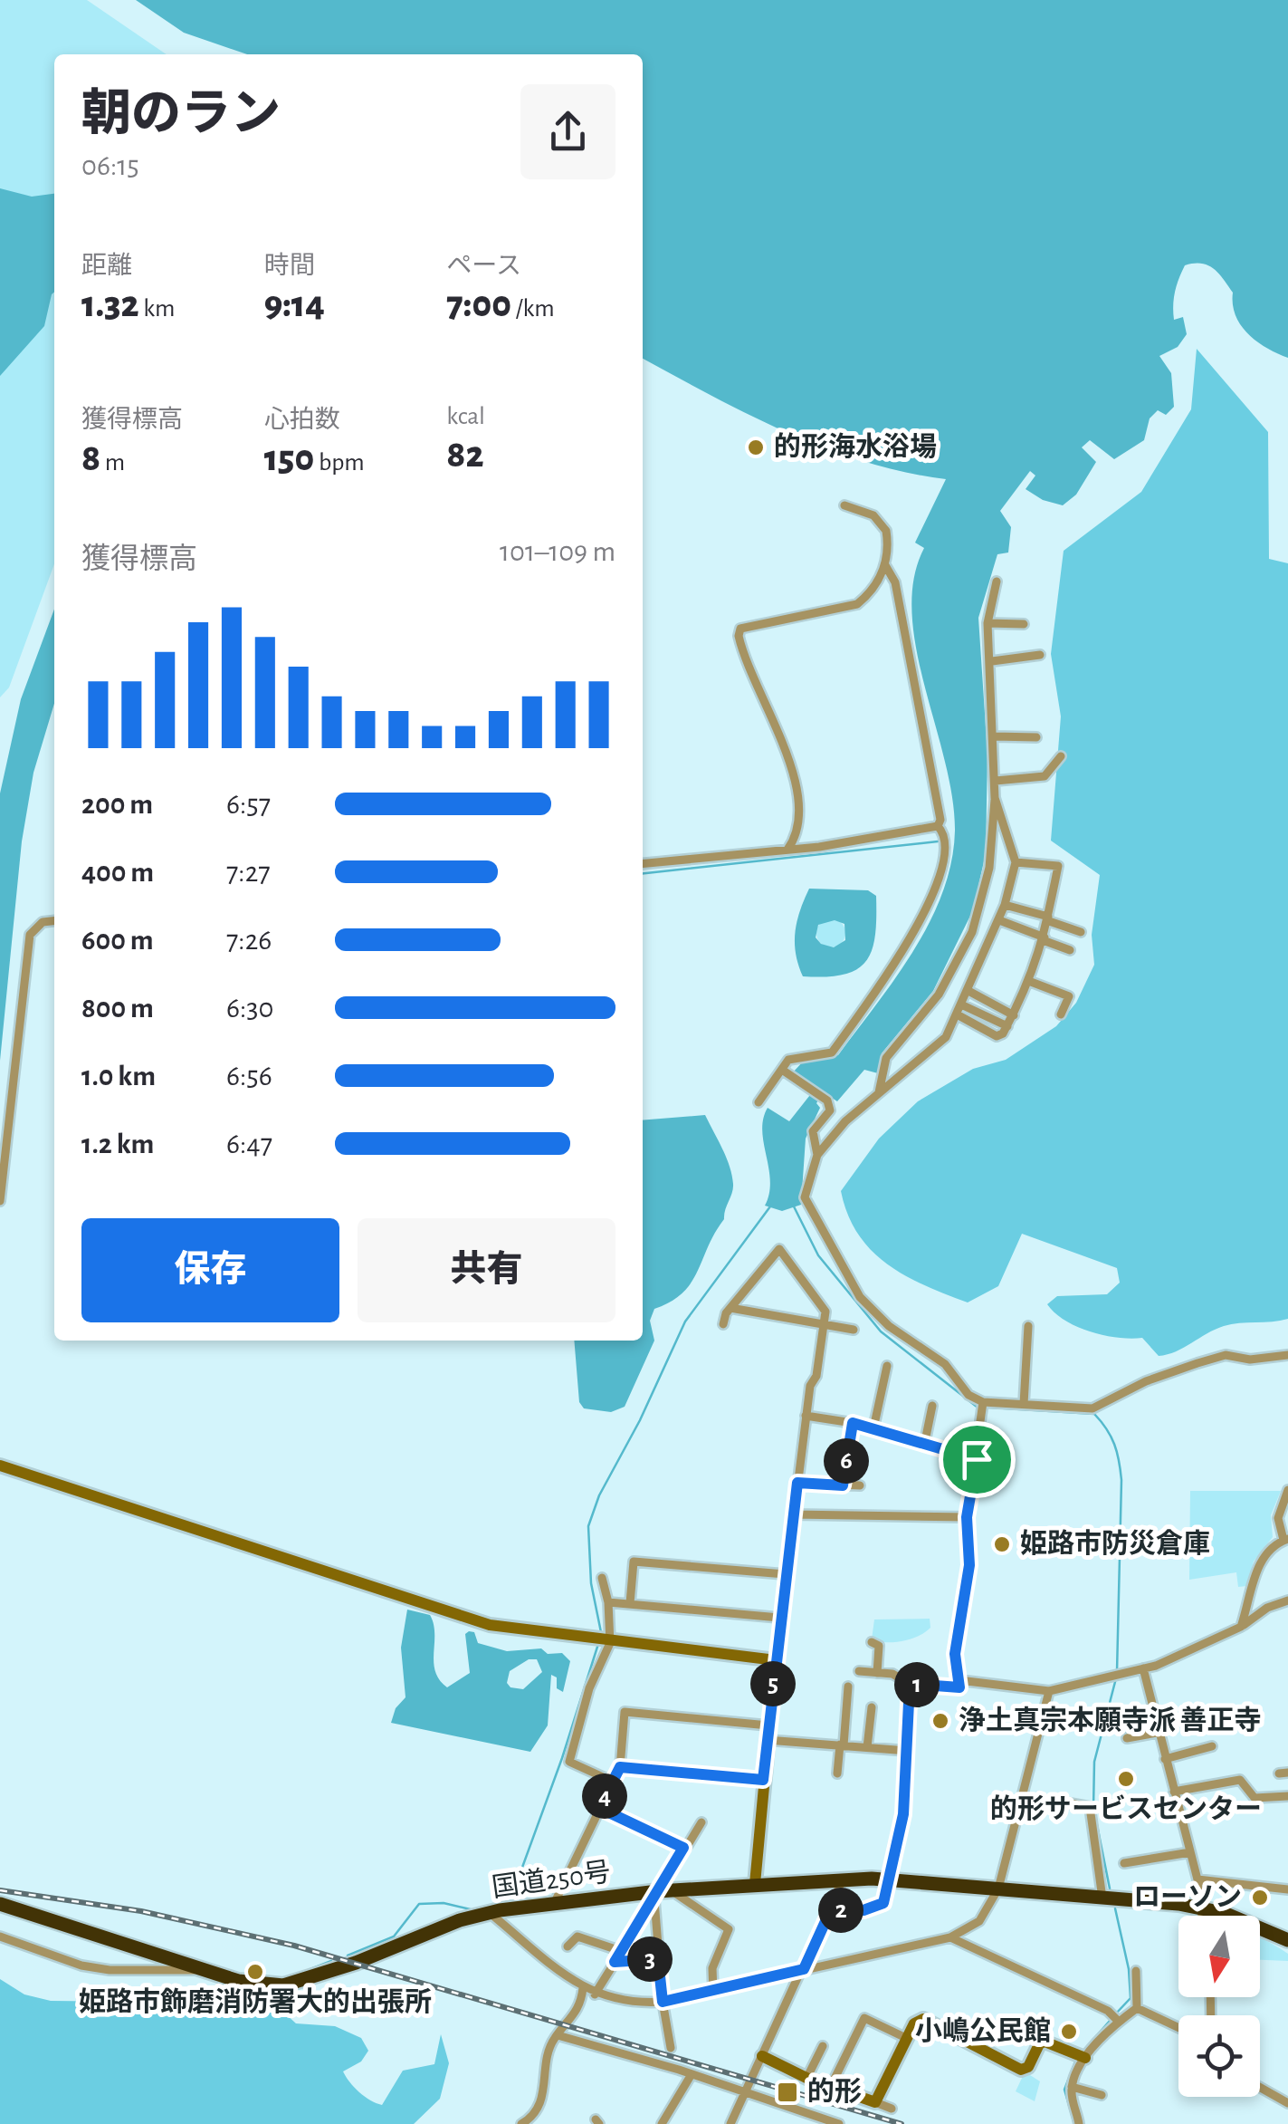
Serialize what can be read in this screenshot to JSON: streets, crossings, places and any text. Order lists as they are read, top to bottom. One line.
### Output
{"streets":{"highway":["国道250号"]},"places":{"other":["的形海水浴場","姫路市防災倉庫","浄土真宗本願寺派 善正寺","的形サービスセンター","ローソン","姫路市飾磨消防署大的出張所","小嶋公民館"],"transit":["的形"]},"north":"bottom","page":{"heading":["朝のラン","06:15"],"stats":[["距離","1.32 km"],["時間","9:14"],["ペース","7:00 /km"],["獲得標高","8 m"],["心拍数","150 bpm"],["kcal","82"]],"chart":["獲得標高","101–109 m"],"list":[{"name":"200 m","note":"6:57"},{"name":"400 m","note":"7:27"},{"name":"600 m","note":"7:26"},{"name":"800 m","note":"6:30"},{"name":"1.0 km","note":"6:56"},{"name":"1.2 km","note":"6:47"}],"buttons":["保存","共有"],"pins":["6","5","1","4","2","3"]}}
